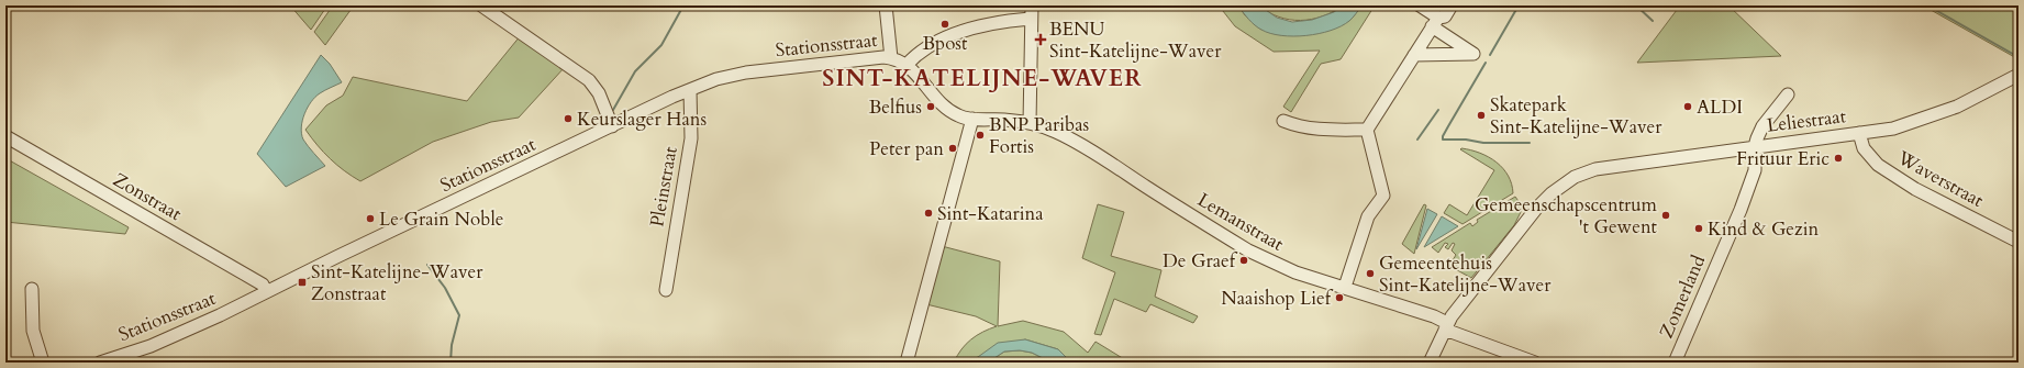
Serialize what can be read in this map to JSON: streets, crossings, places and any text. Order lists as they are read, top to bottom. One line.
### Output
{"streets":{"street":["Stationsstraat","Leliestraat","Waverstraat","Pleinstraat","Zonstraat","Lemanstraat","Zomerland"]},"crossings":[["Stationsstraat","Pleinstraat"],["Stationsstraat","Zonstraat"],["Stationsstraat","Lemanstraat"],["Leliestraat","Waverstraat"],["Leliestraat","Lemanstraat"],["Leliestraat","Zomerland"]],"districts":["SINT-KATELIJNE-WAVER"],"places":{"other":["Bpost","Belfius","ALDI","Skatepark Sint-Katelijne-Waver","Keurslager Hans","BNP Paribas Fortis","Peter pan","Frituur Eric","Sint-Katarina","Gemeenschapscentrum 't Gewent","Le Grain Noble","Kind & Gezin","De Graef","Gemeentehuis Sint-Katelijne-Waver","Naaishop Lief"],"health":["BENU Sint-Katelijne-Waver"],"transit":["Sint-Katelijne-Waver Zonstraat"]}}
